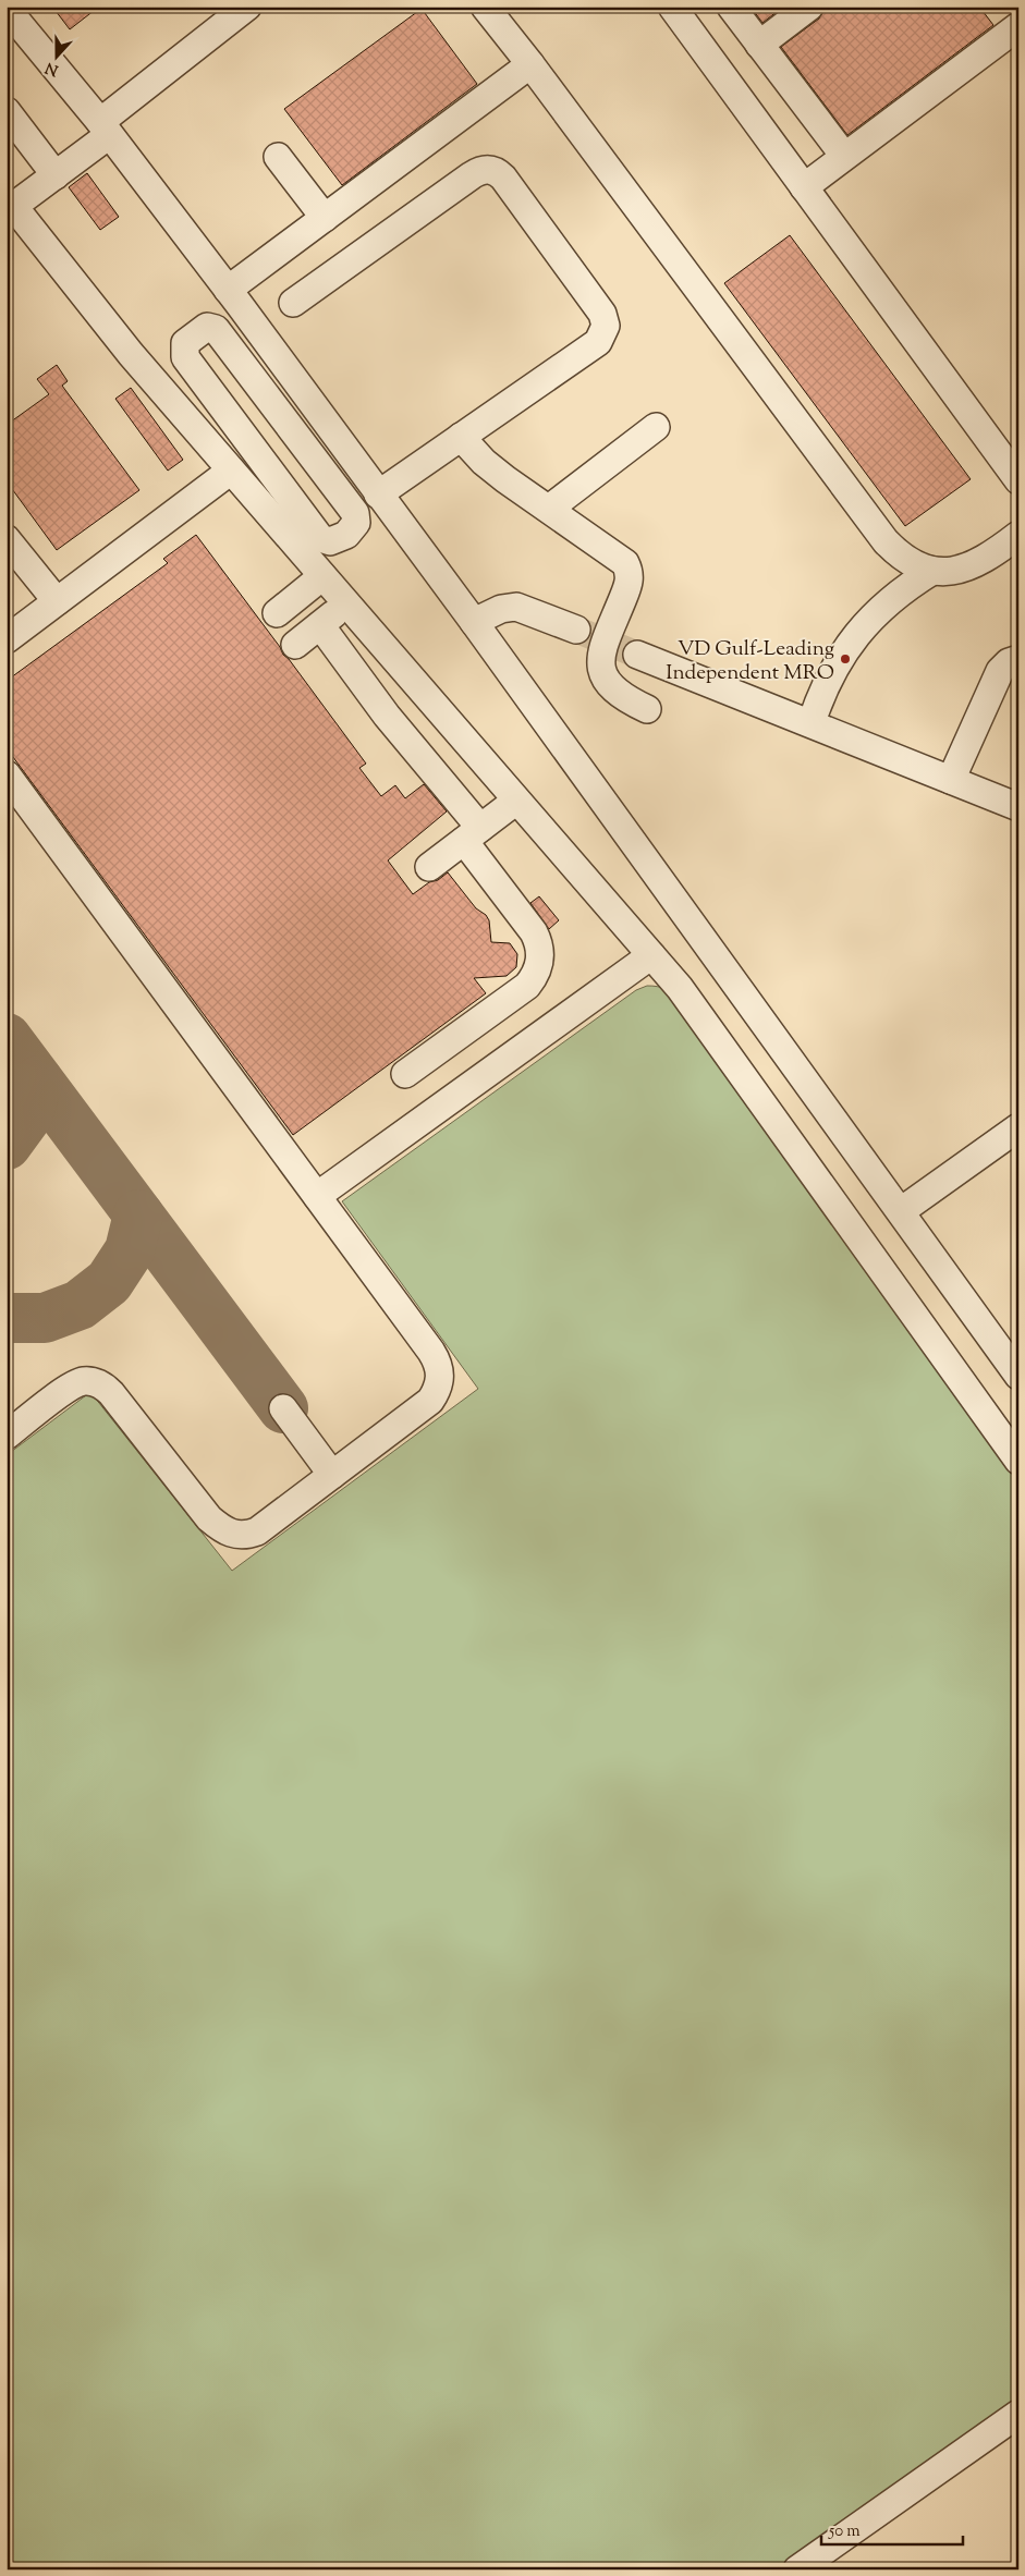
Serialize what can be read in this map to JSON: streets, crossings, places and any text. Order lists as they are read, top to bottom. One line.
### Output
{"places":["VD Gulf-Leading Independent MRO"],"scale_bar":"50 m","north":"bottom"}
